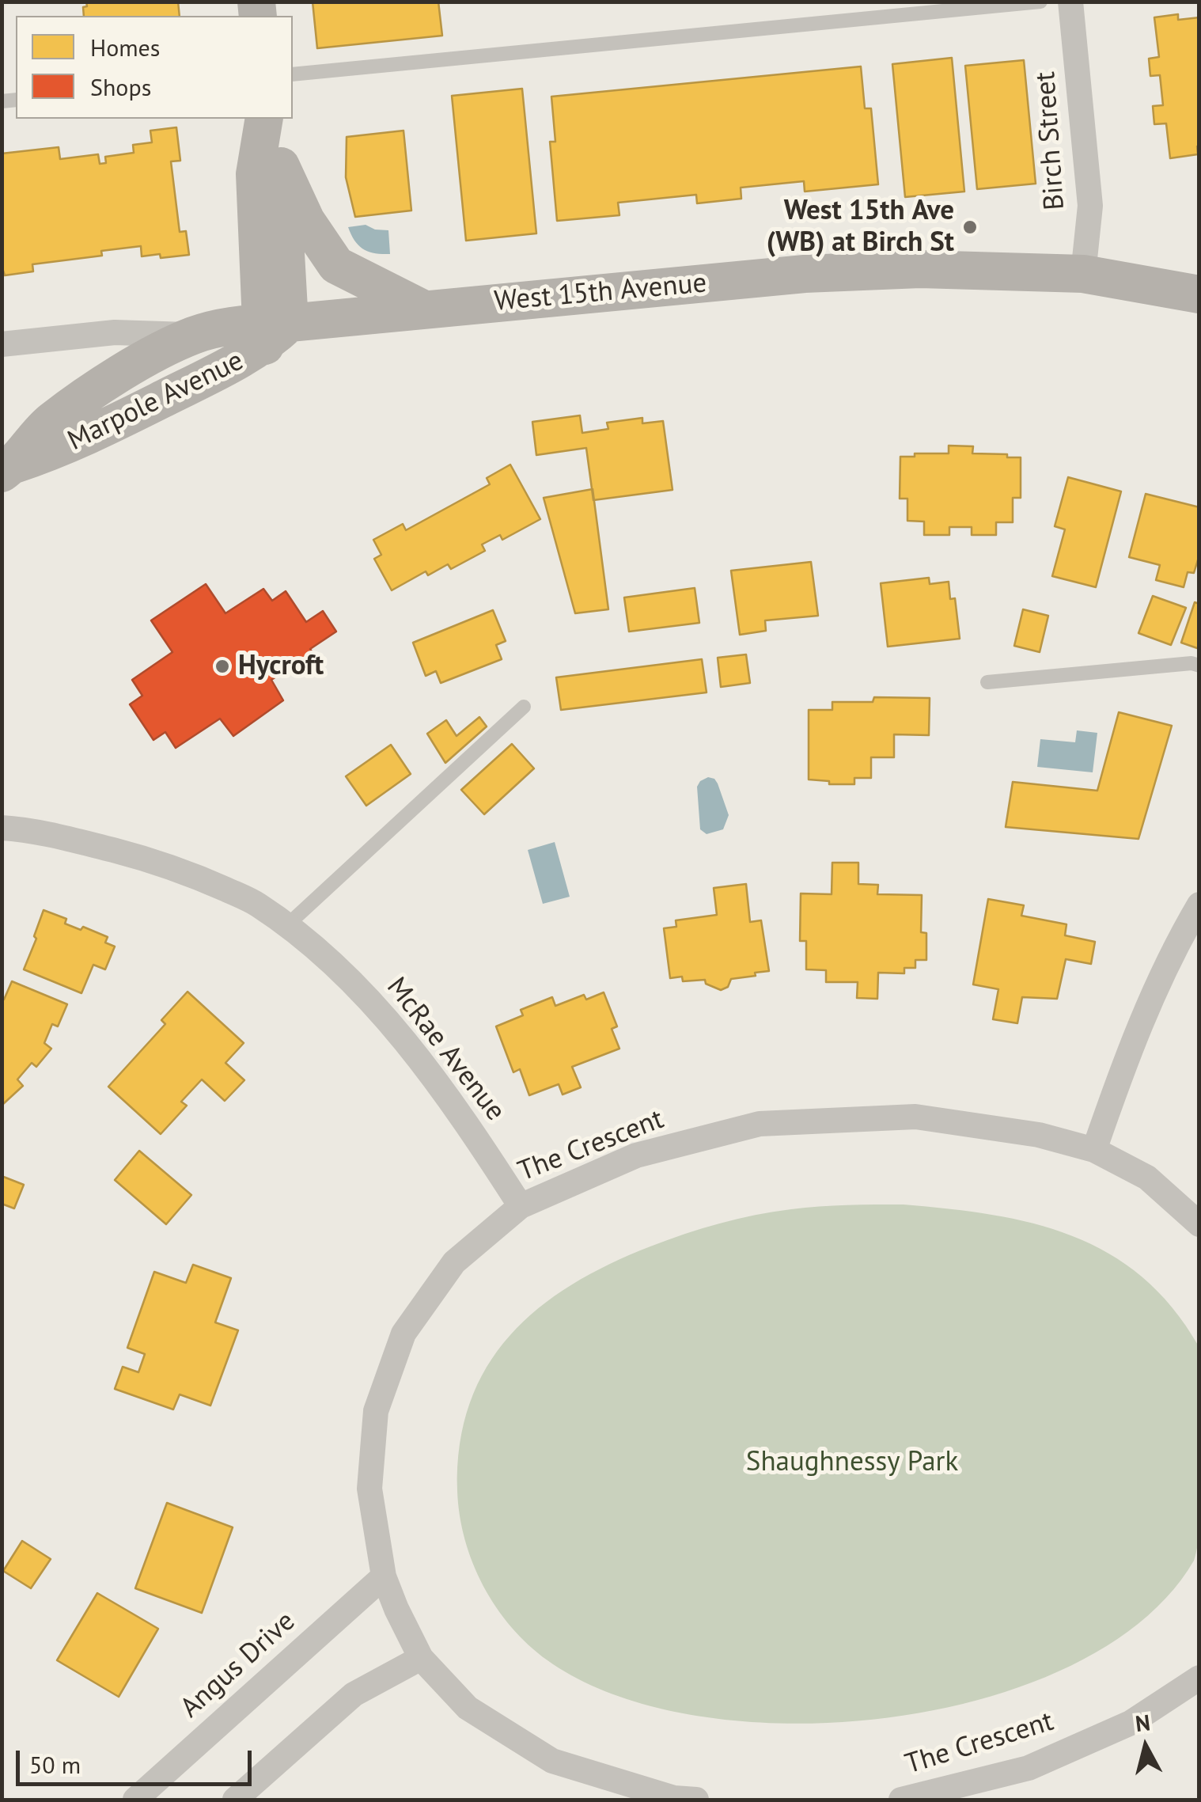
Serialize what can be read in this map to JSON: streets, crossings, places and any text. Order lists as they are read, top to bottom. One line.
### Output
{"streets":{"street":["Birch Street","West 15th Avenue","Marpole Avenue","McRae Avenue","The Crescent","Angus Drive"]},"crossings":[["Birch Street","West 15th Avenue"],["West 15th Avenue","Marpole Avenue"],["McRae Avenue","The Crescent"],["The Crescent","Angus Drive"]],"parks":["Shaughnessy Park"],"places":["West 15th Ave (WB) at Birch St","Hycroft"],"legend":["Homes","Shops"],"scale_bar":"50 m","north":"top"}
